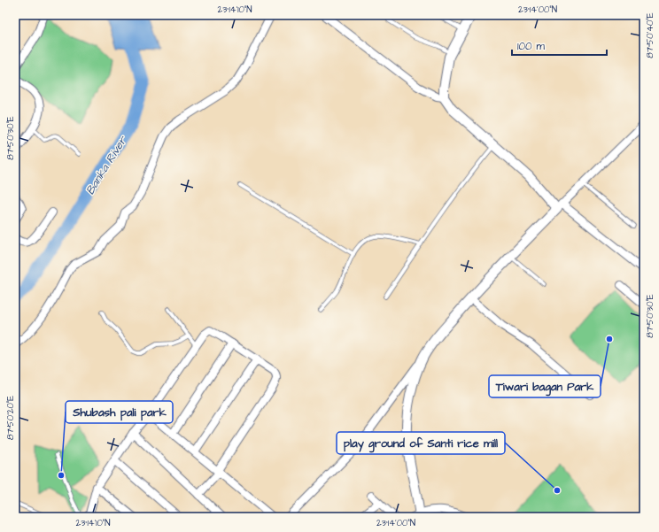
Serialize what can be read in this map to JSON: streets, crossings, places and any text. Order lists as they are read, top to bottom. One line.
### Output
{"water":["Banka River"],"places":["Tiwari bagan Park","Shubash pali park","play ground of Santi rice mill"],"scale_bar":"100 m","coordinates":["23°14'10\"N","23°14'00\"N","87°50'40\"E","87°50'30\"E","87°50'20\"E"]}
